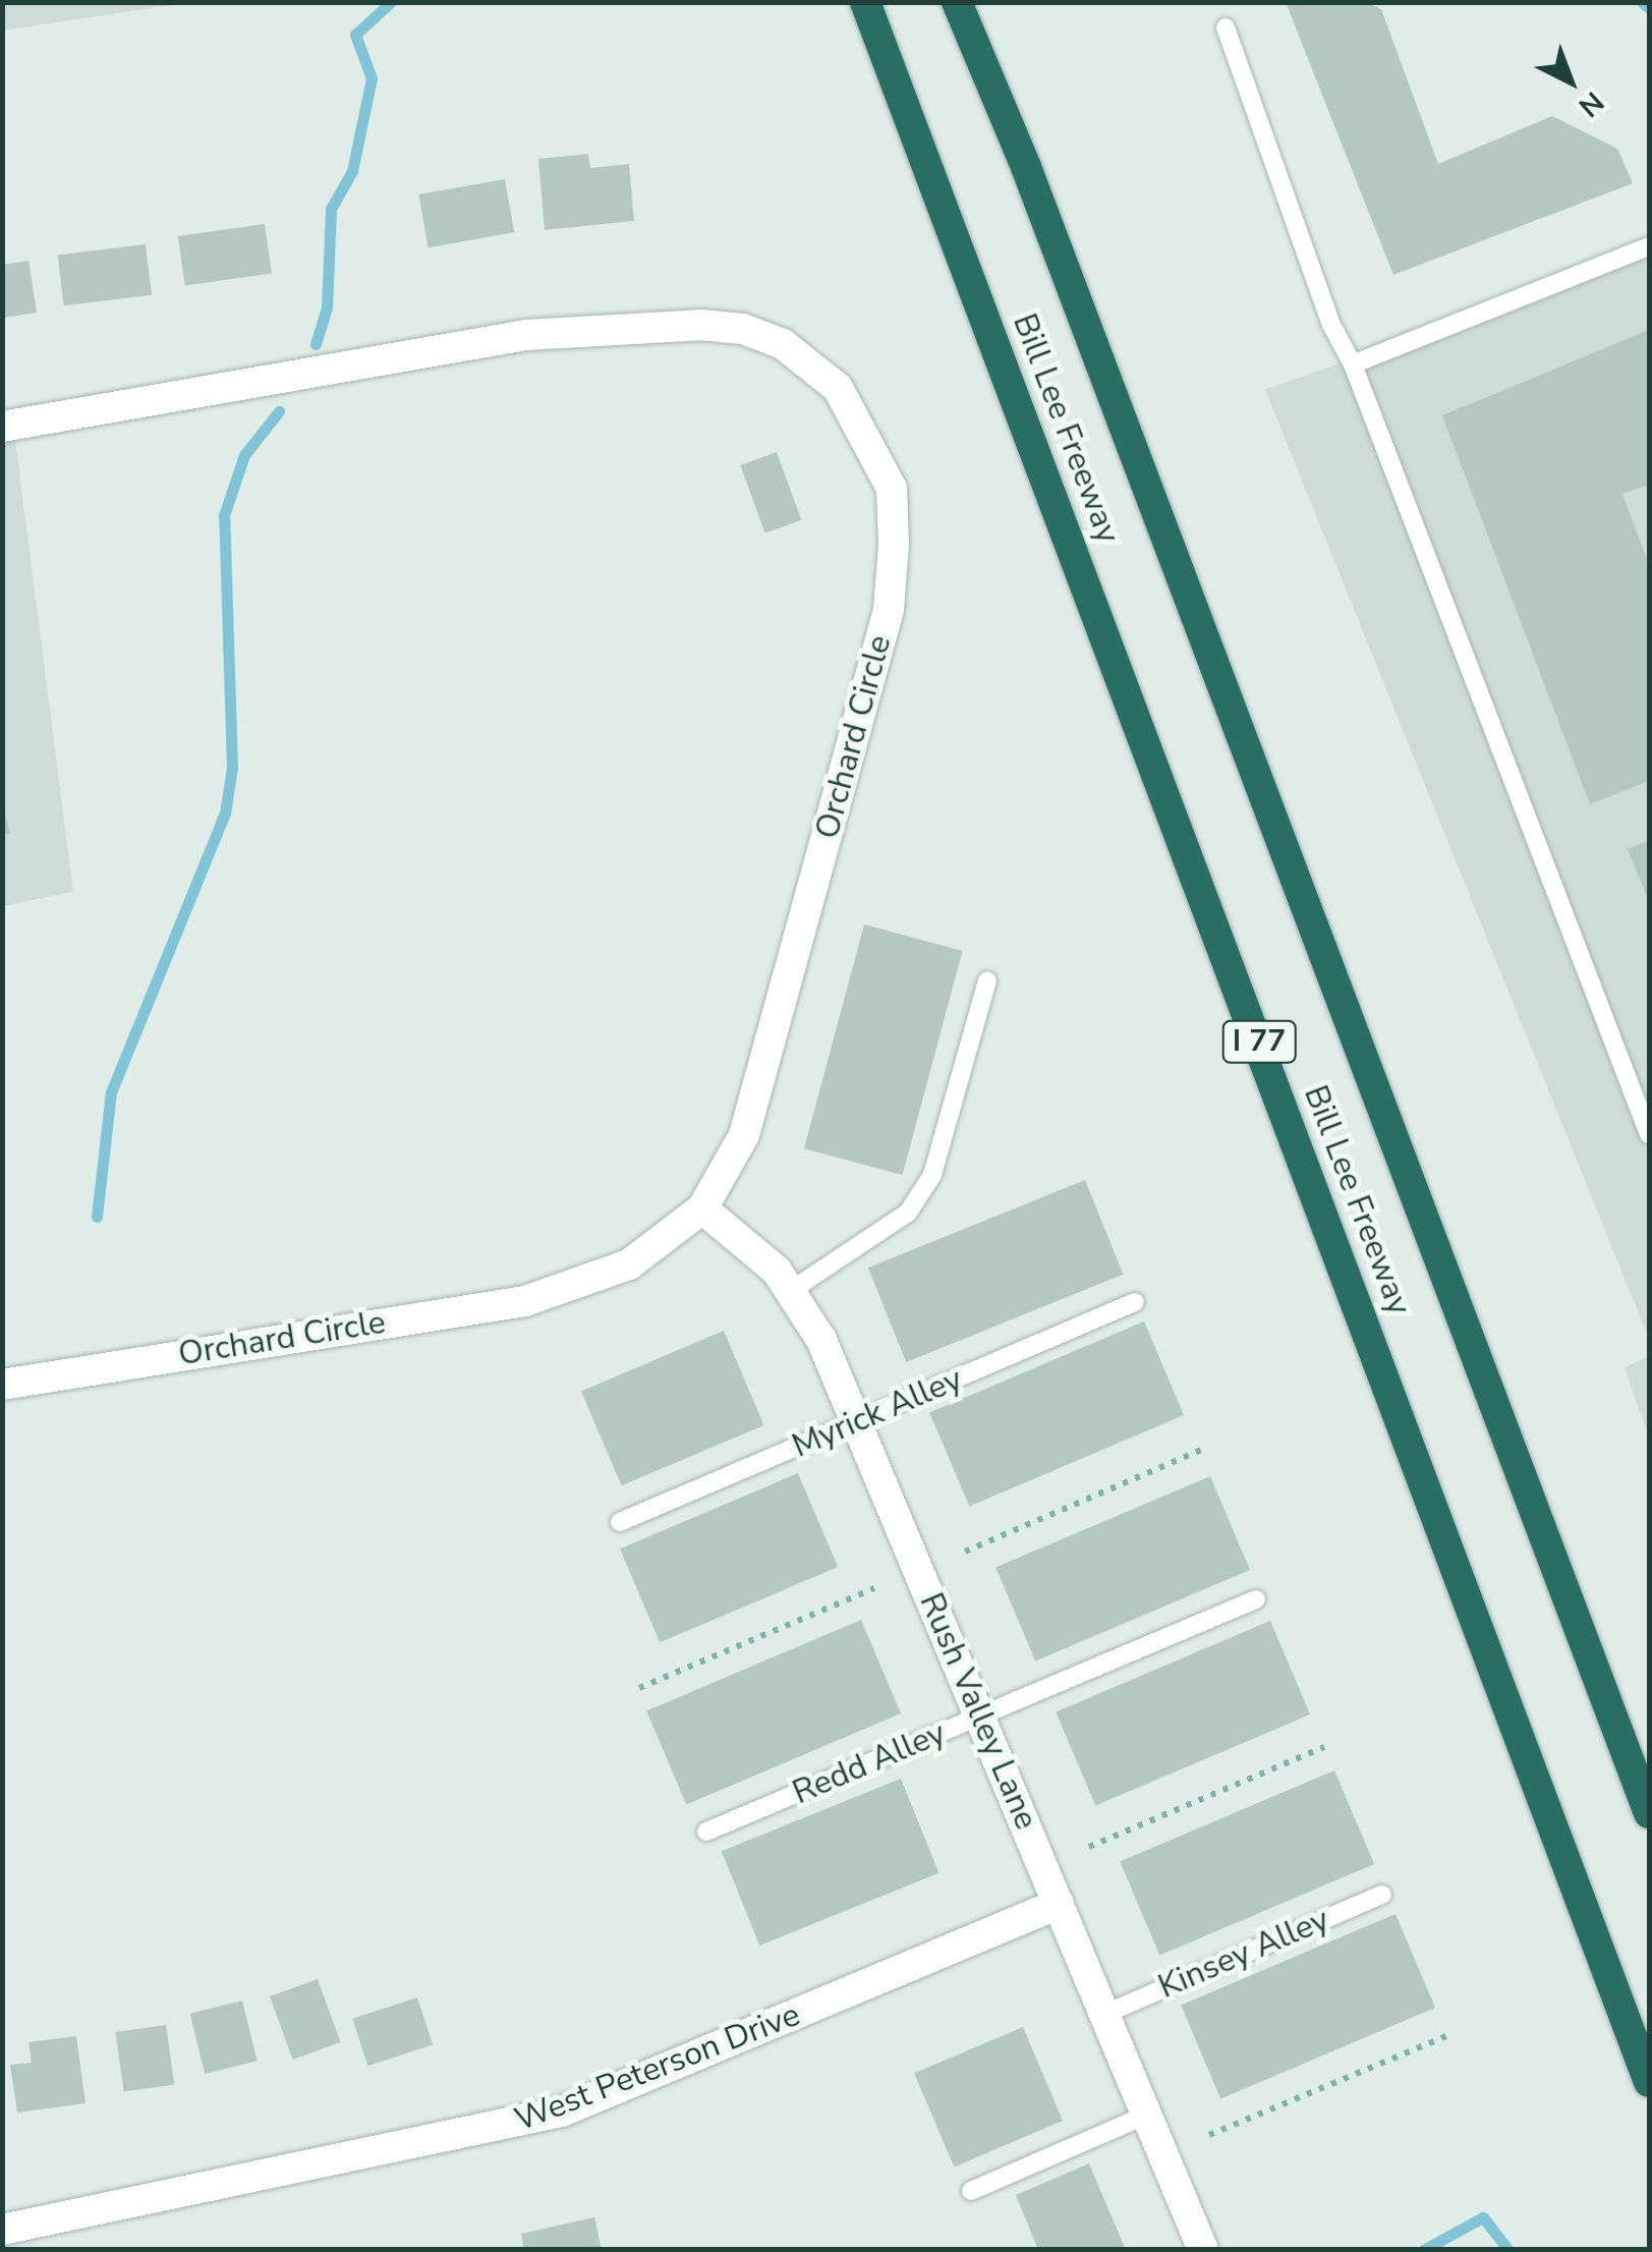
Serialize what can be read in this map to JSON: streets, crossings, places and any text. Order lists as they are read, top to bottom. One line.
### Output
{"streets":{"highway":["Bill Lee Freeway","I 77"],"street":["Orchard Circle","Rush Valley Lane","West Peterson Drive"],"lane":["Myrick Alley","Redd Alley","Kinsey Alley"]},"crossings":[["Orchard Circle","Rush Valley Lane"],["Myrick Alley","Rush Valley Lane"],["Rush Valley Lane","Redd Alley"],["Rush Valley Lane","Kinsey Alley"],["Rush Valley Lane","West Peterson Drive"]],"north":"bottom right"}
